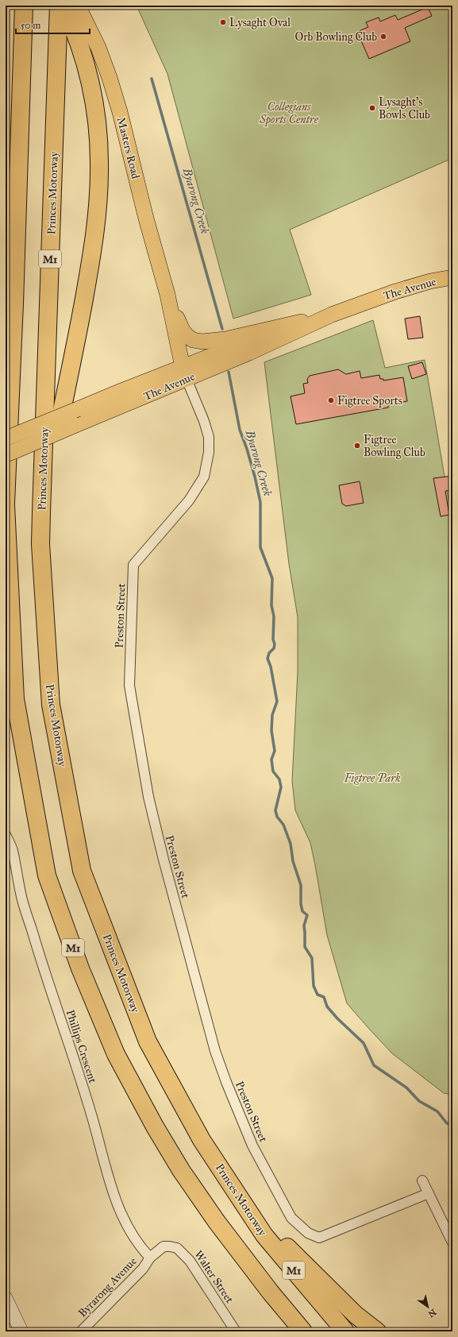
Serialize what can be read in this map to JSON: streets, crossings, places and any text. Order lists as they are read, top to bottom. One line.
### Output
{"streets":{"highway":["Princes Motorway","M1"],"main road":["Masters Road","The Avenue"],"street":["Preston Street","Phillips Crescent","Walter Street","Byrarong Avenue"]},"crossings":[["Masters Road","The Avenue"],["Masters Road","Preston Street"],["The Avenue","Preston Street"],["Phillips Crescent","Walter Street"],["Phillips Crescent","Byrarong Avenue"],["Walter Street","Byrarong Avenue"]],"water":["Byarong Creek"],"parks":["Collegians Sports Centre","Figtree Park"],"places":["Lysaght Oval","Orb Bowling Club","Lysaght's Bowls Club","Figtree Sports","Figtree Bowling Club"],"scale_bar":"50 m","north":"bottom right"}
